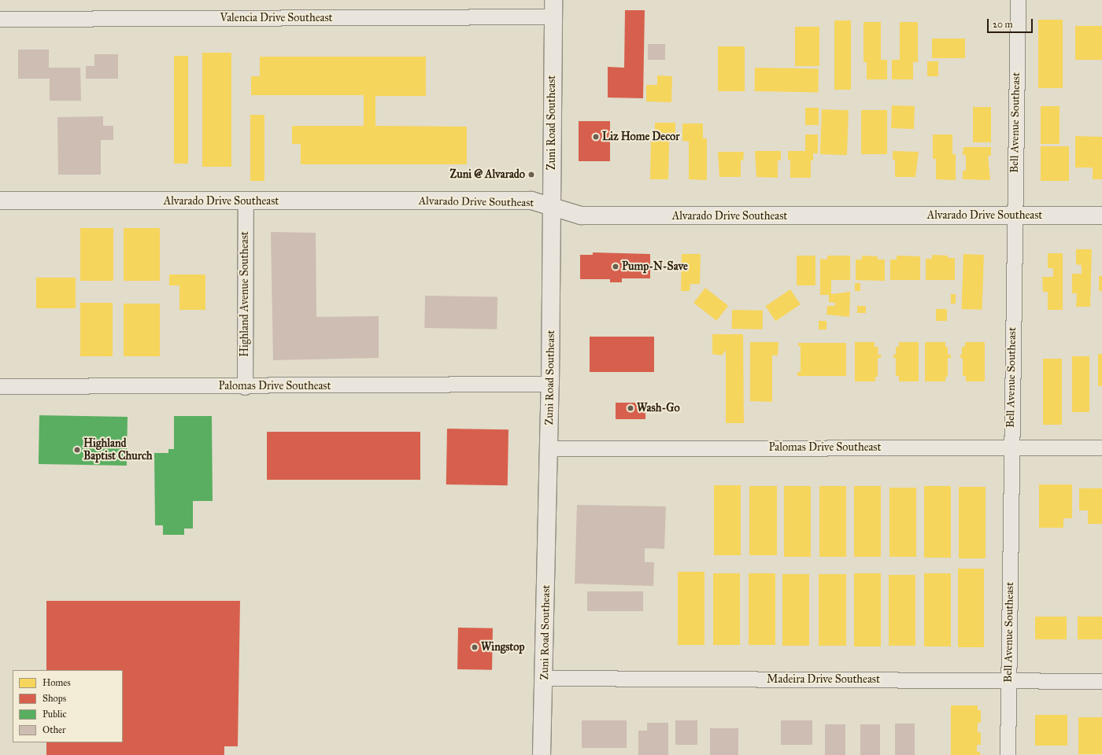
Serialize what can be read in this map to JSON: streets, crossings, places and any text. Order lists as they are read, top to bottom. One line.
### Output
{"streets":{"street":["Valencia Drive Southeast","Zuni Road Southeast","Bell Avenue Southeast","Alvarado Drive Southeast","Highland Avenue Southeast","Palomas Drive Southeast","Madeira Drive Southeast"]},"crossings":[["Valencia Drive Southeast","Zuni Road Southeast"],["Zuni Road Southeast","Alvarado Drive Southeast"],["Zuni Road Southeast","Palomas Drive Southeast"],["Zuni Road Southeast","Madeira Drive Southeast"],["Bell Avenue Southeast","Alvarado Drive Southeast"],["Bell Avenue Southeast","Palomas Drive Southeast"],["Bell Avenue Southeast","Madeira Drive Southeast"],["Alvarado Drive Southeast","Highland Avenue Southeast"],["Highland Avenue Southeast","Palomas Drive Southeast"]],"places":["Liz Home Decor","Zuni @ Alvarado","Pump-N-Save","Wash-Go","Highland Baptist Church","Wingstop"],"legend":["Homes","Shops","Public","Other"],"scale_bar":"20 m"}
